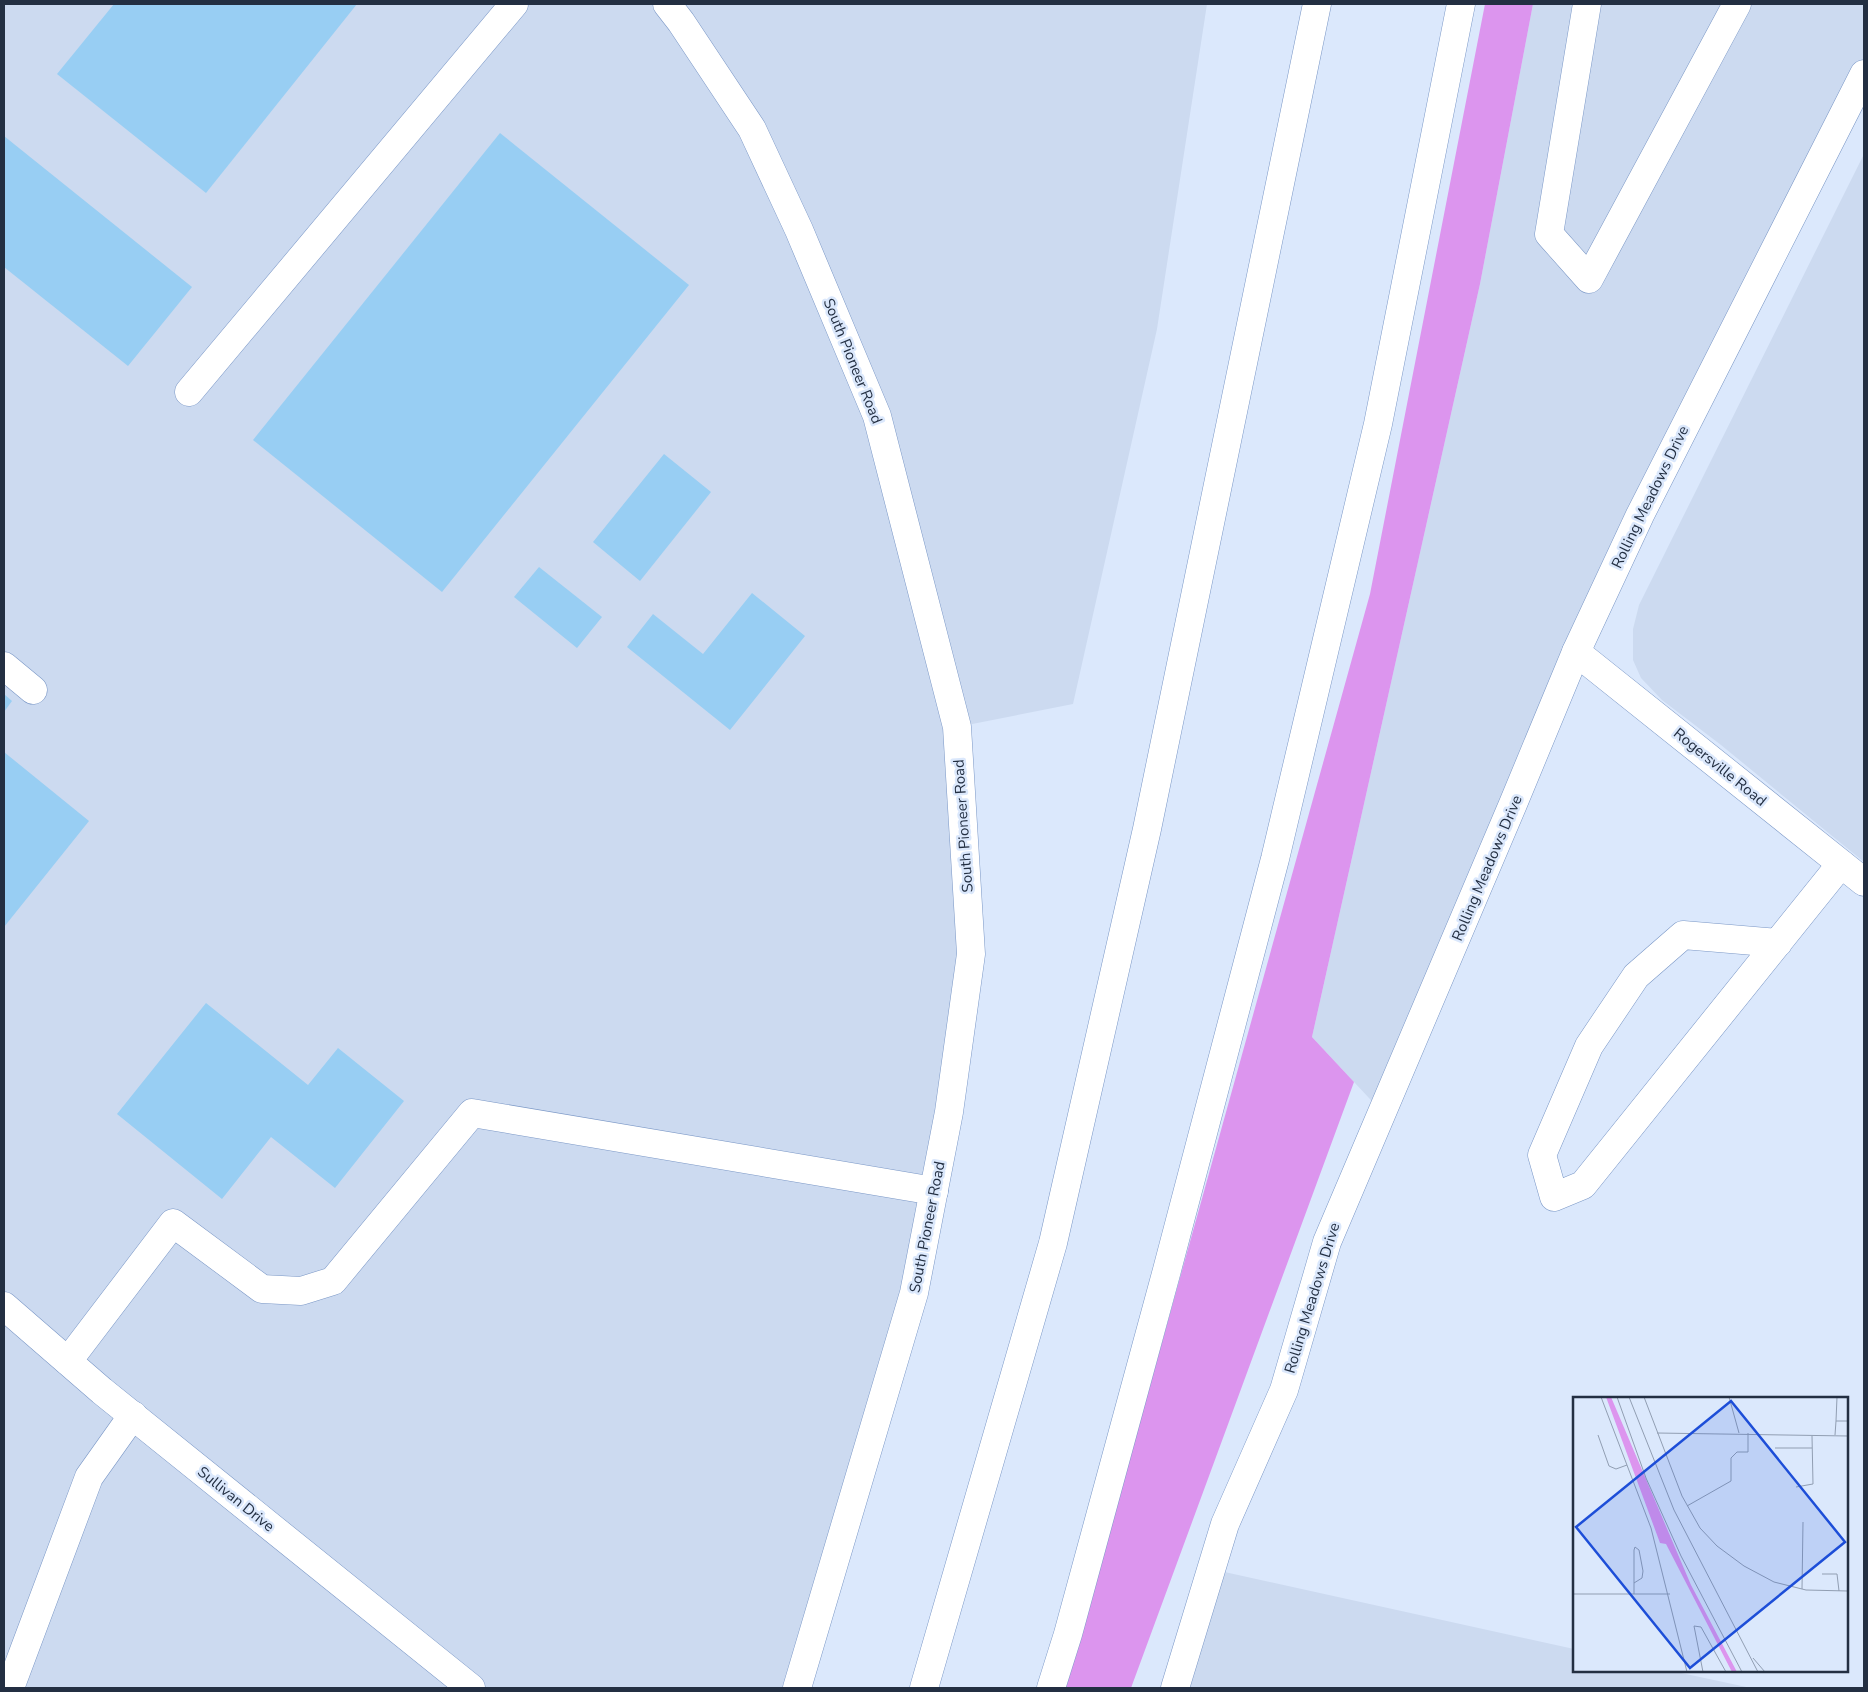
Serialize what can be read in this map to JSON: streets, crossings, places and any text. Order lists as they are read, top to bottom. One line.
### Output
{"streets":{"main road":["South Pioneer Road","Rolling Meadows Drive","Rogersville Road","Sullivan Drive"]},"crossings":[["Rolling Meadows Drive","Rogersville Road"]]}
